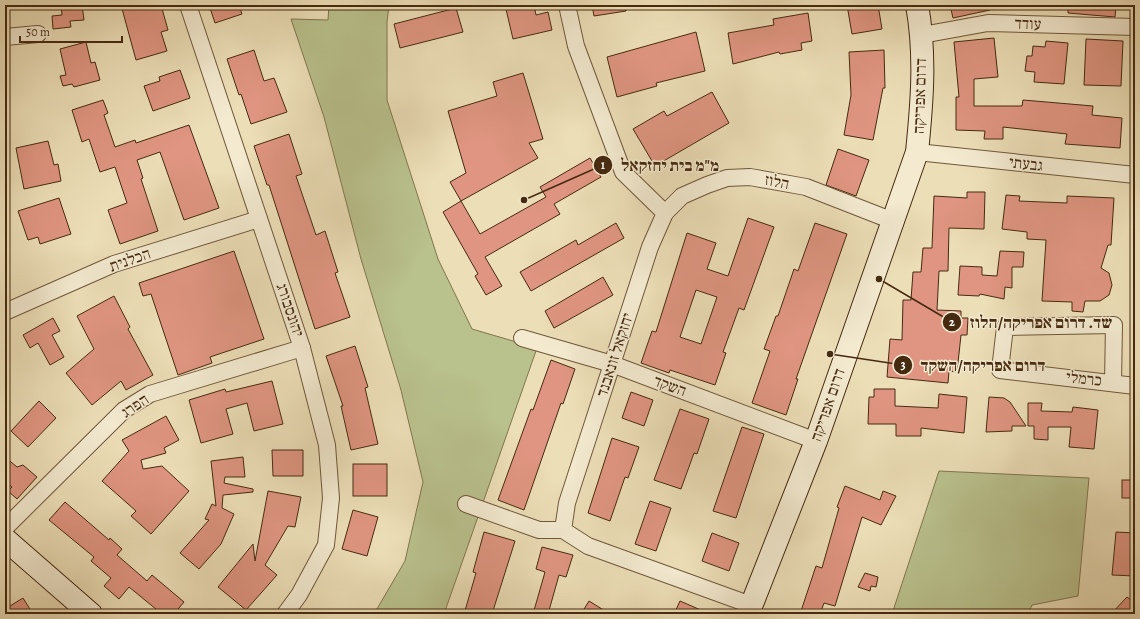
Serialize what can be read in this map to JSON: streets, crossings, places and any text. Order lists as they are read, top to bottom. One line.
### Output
{"streets":{"street":["עודד","דרום אפריקה","גבעתי","הלוז","הכלנית","יהונסבורג","יחזקאל זונאבנד","כרמלי","השקד","הפרג"]},"crossings":[["עודד","דרום אפריקה"],["דרום אפריקה","גבעתי"],["דרום אפריקה","הלוז"],["דרום אפריקה","השקד"],["הלוז","יחזקאל זונאבנד"],["הכלנית","יהונסבורג"],["יהונסבורג","הפרג"],["יחזקאל זונאבנד","השקד"]],"places":["מ\"מ בית יחזקאל","שד. דרום אפריקה/הלוז","דרום אפריקה/השקד"],"scale_bar":"50 m"}
